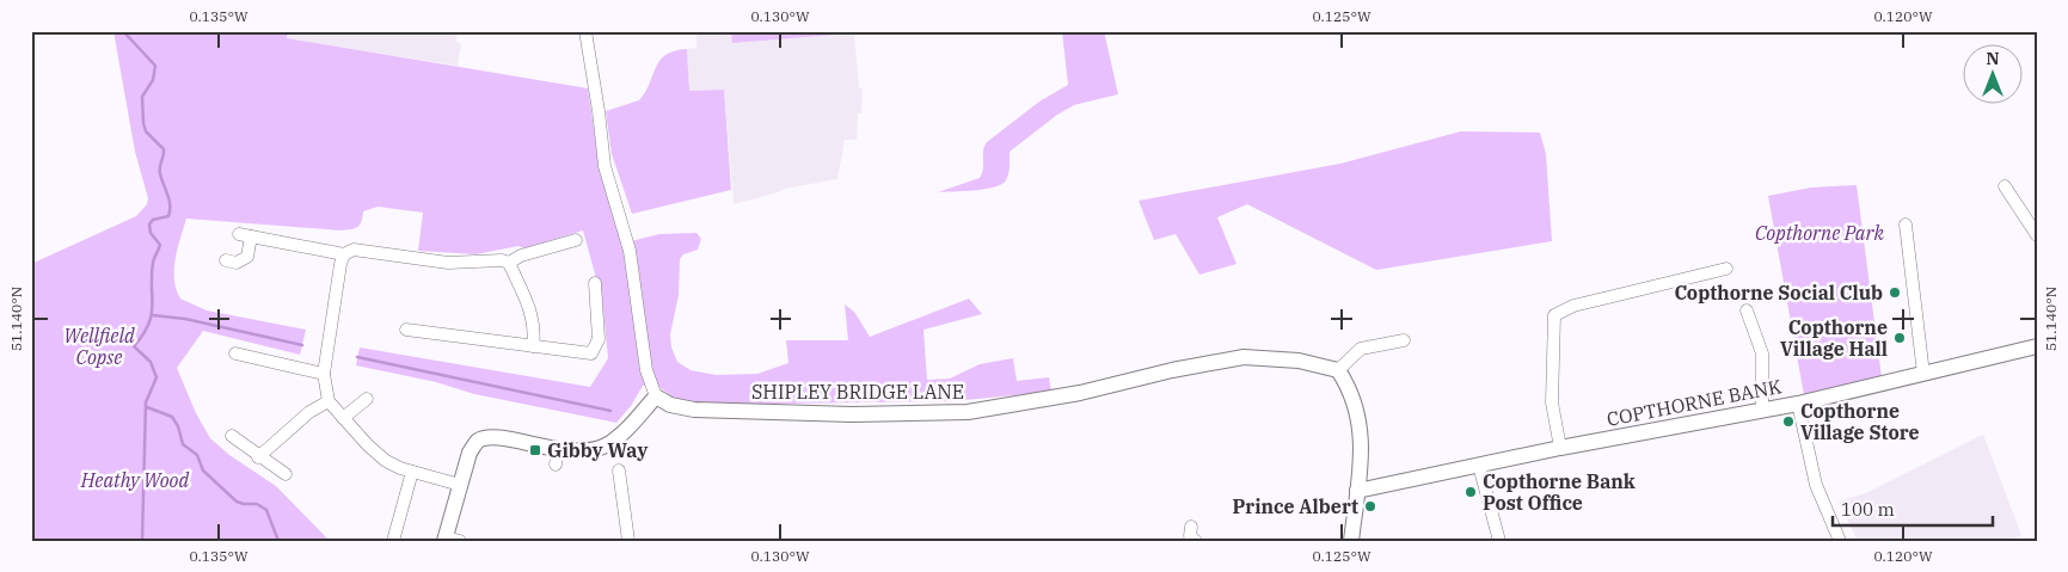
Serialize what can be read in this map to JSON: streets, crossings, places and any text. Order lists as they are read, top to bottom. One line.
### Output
{"streets":{"street":["SHIPLEY BRIDGE LANE","COPTHORNE BANK"]},"parks":["Copthorne Park","Wellfield Copse","Heathy Wood"],"places":{"other":["Copthorne Social Club","Copthorne Village Hall","Copthorne Village Store","Copthorne Bank Post Office","Prince Albert"],"transit":["Gibby Way"]},"scale_bar":"100 m","north":"top","coordinates":["0.135°W","0.130°W","0.125°W","0.120°W","51.140°N"]}
